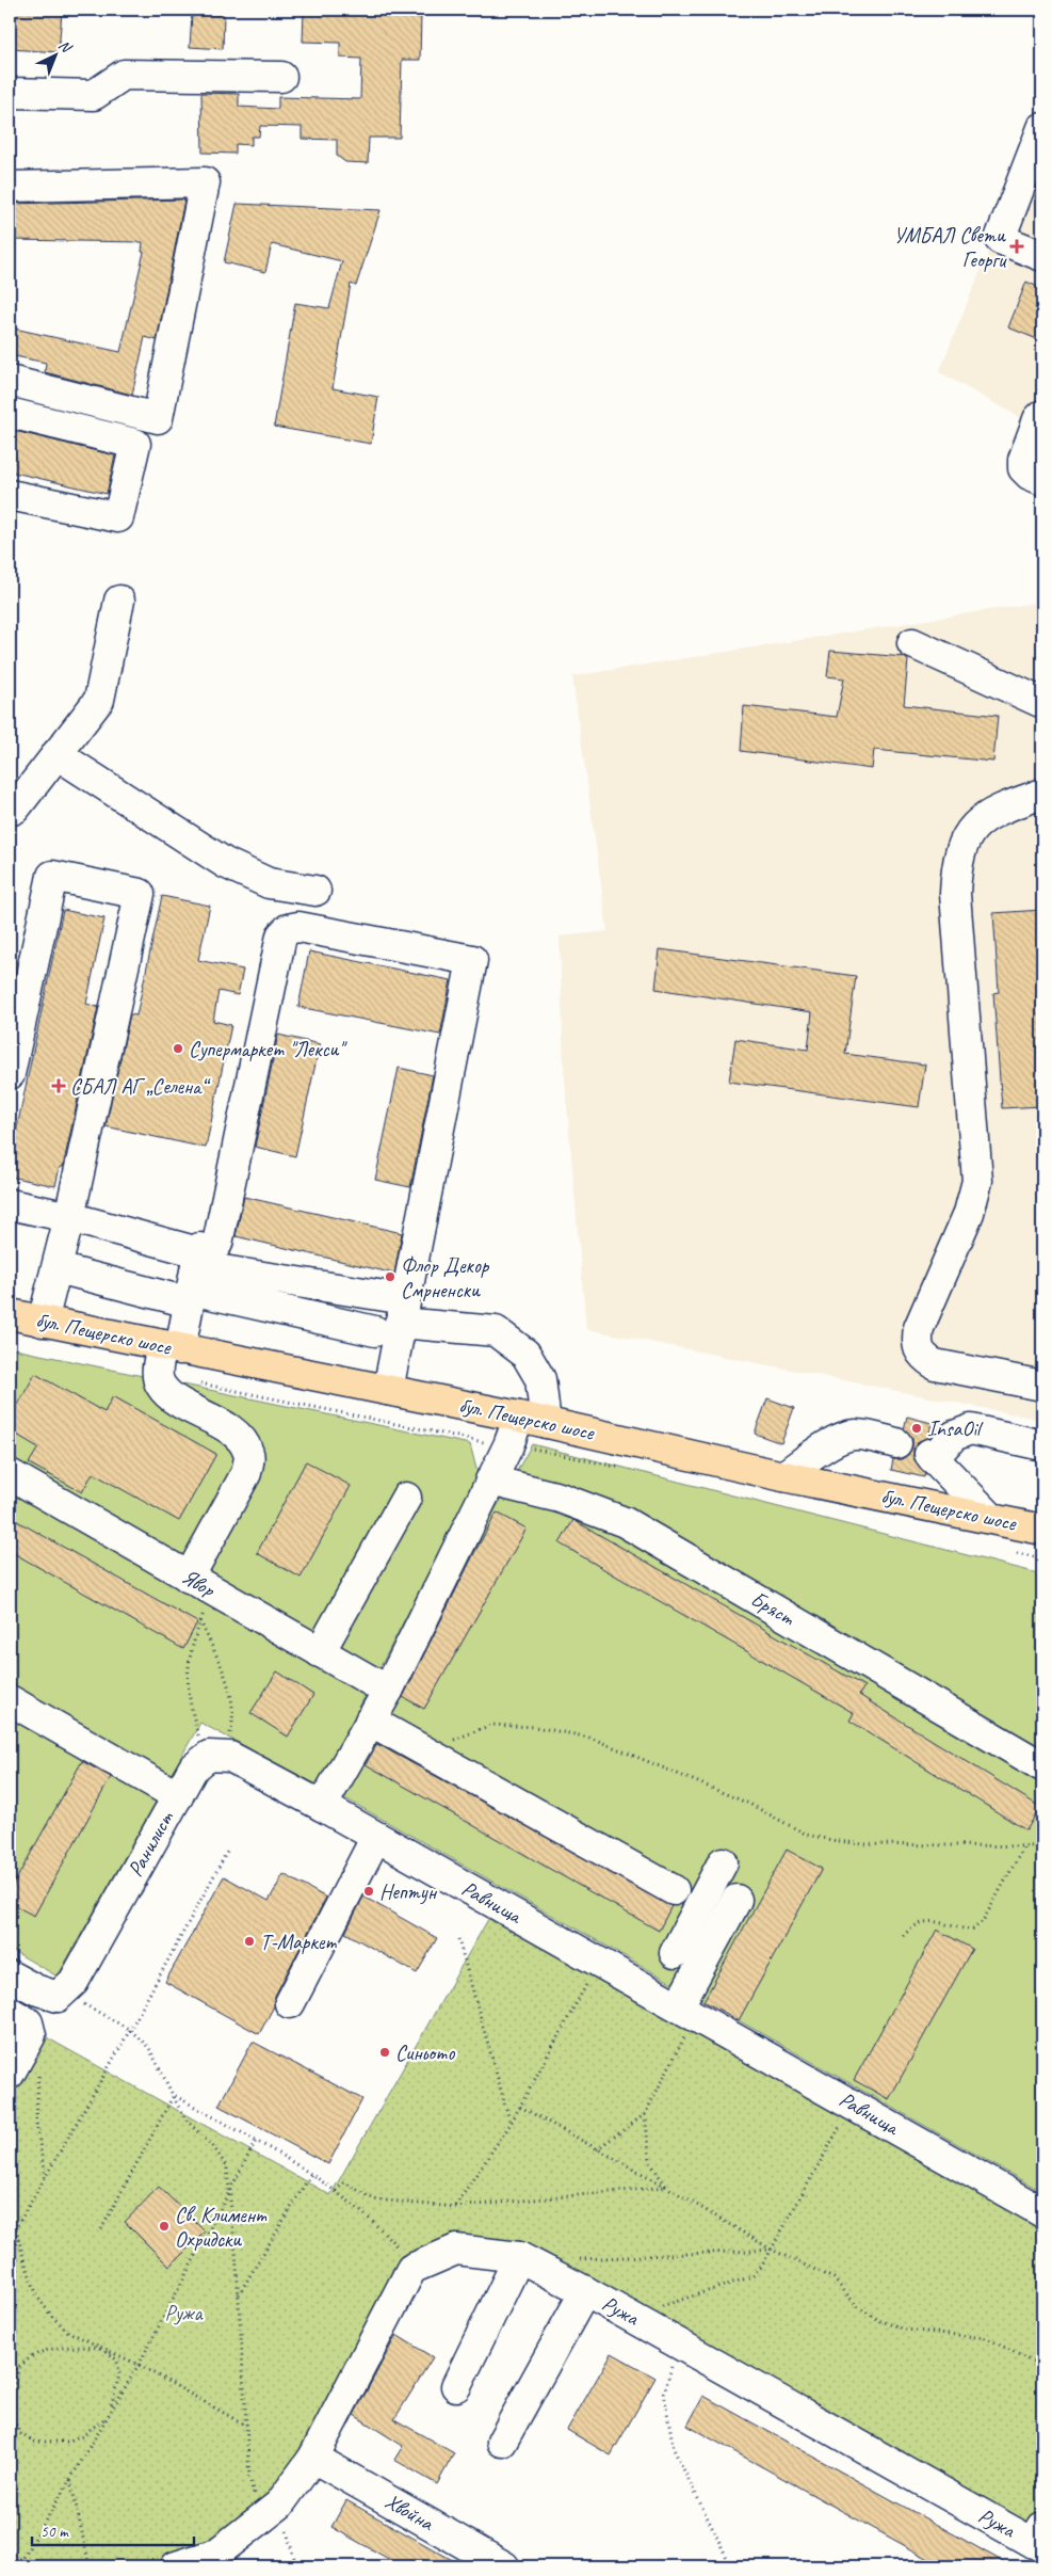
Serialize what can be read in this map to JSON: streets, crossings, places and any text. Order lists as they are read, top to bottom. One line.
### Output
{"streets":{"main road":["бул. Пещерско шосе"],"street":["Явор","Бряст","Ранилист","Равнища","Ружа","Хвойна"]},"parks":["Ружа"],"places":{"health":["УМБАЛ Свети Георги","СБАЛ АГ „Селена“"],"other":["Супермаркет \"Лекси\"","Флор Декор Смрненски","InsaOil","Нептун","Т-Маркет","Синьото","Св. Климент Охридски"]},"scale_bar":"50 m","north":"top right"}
